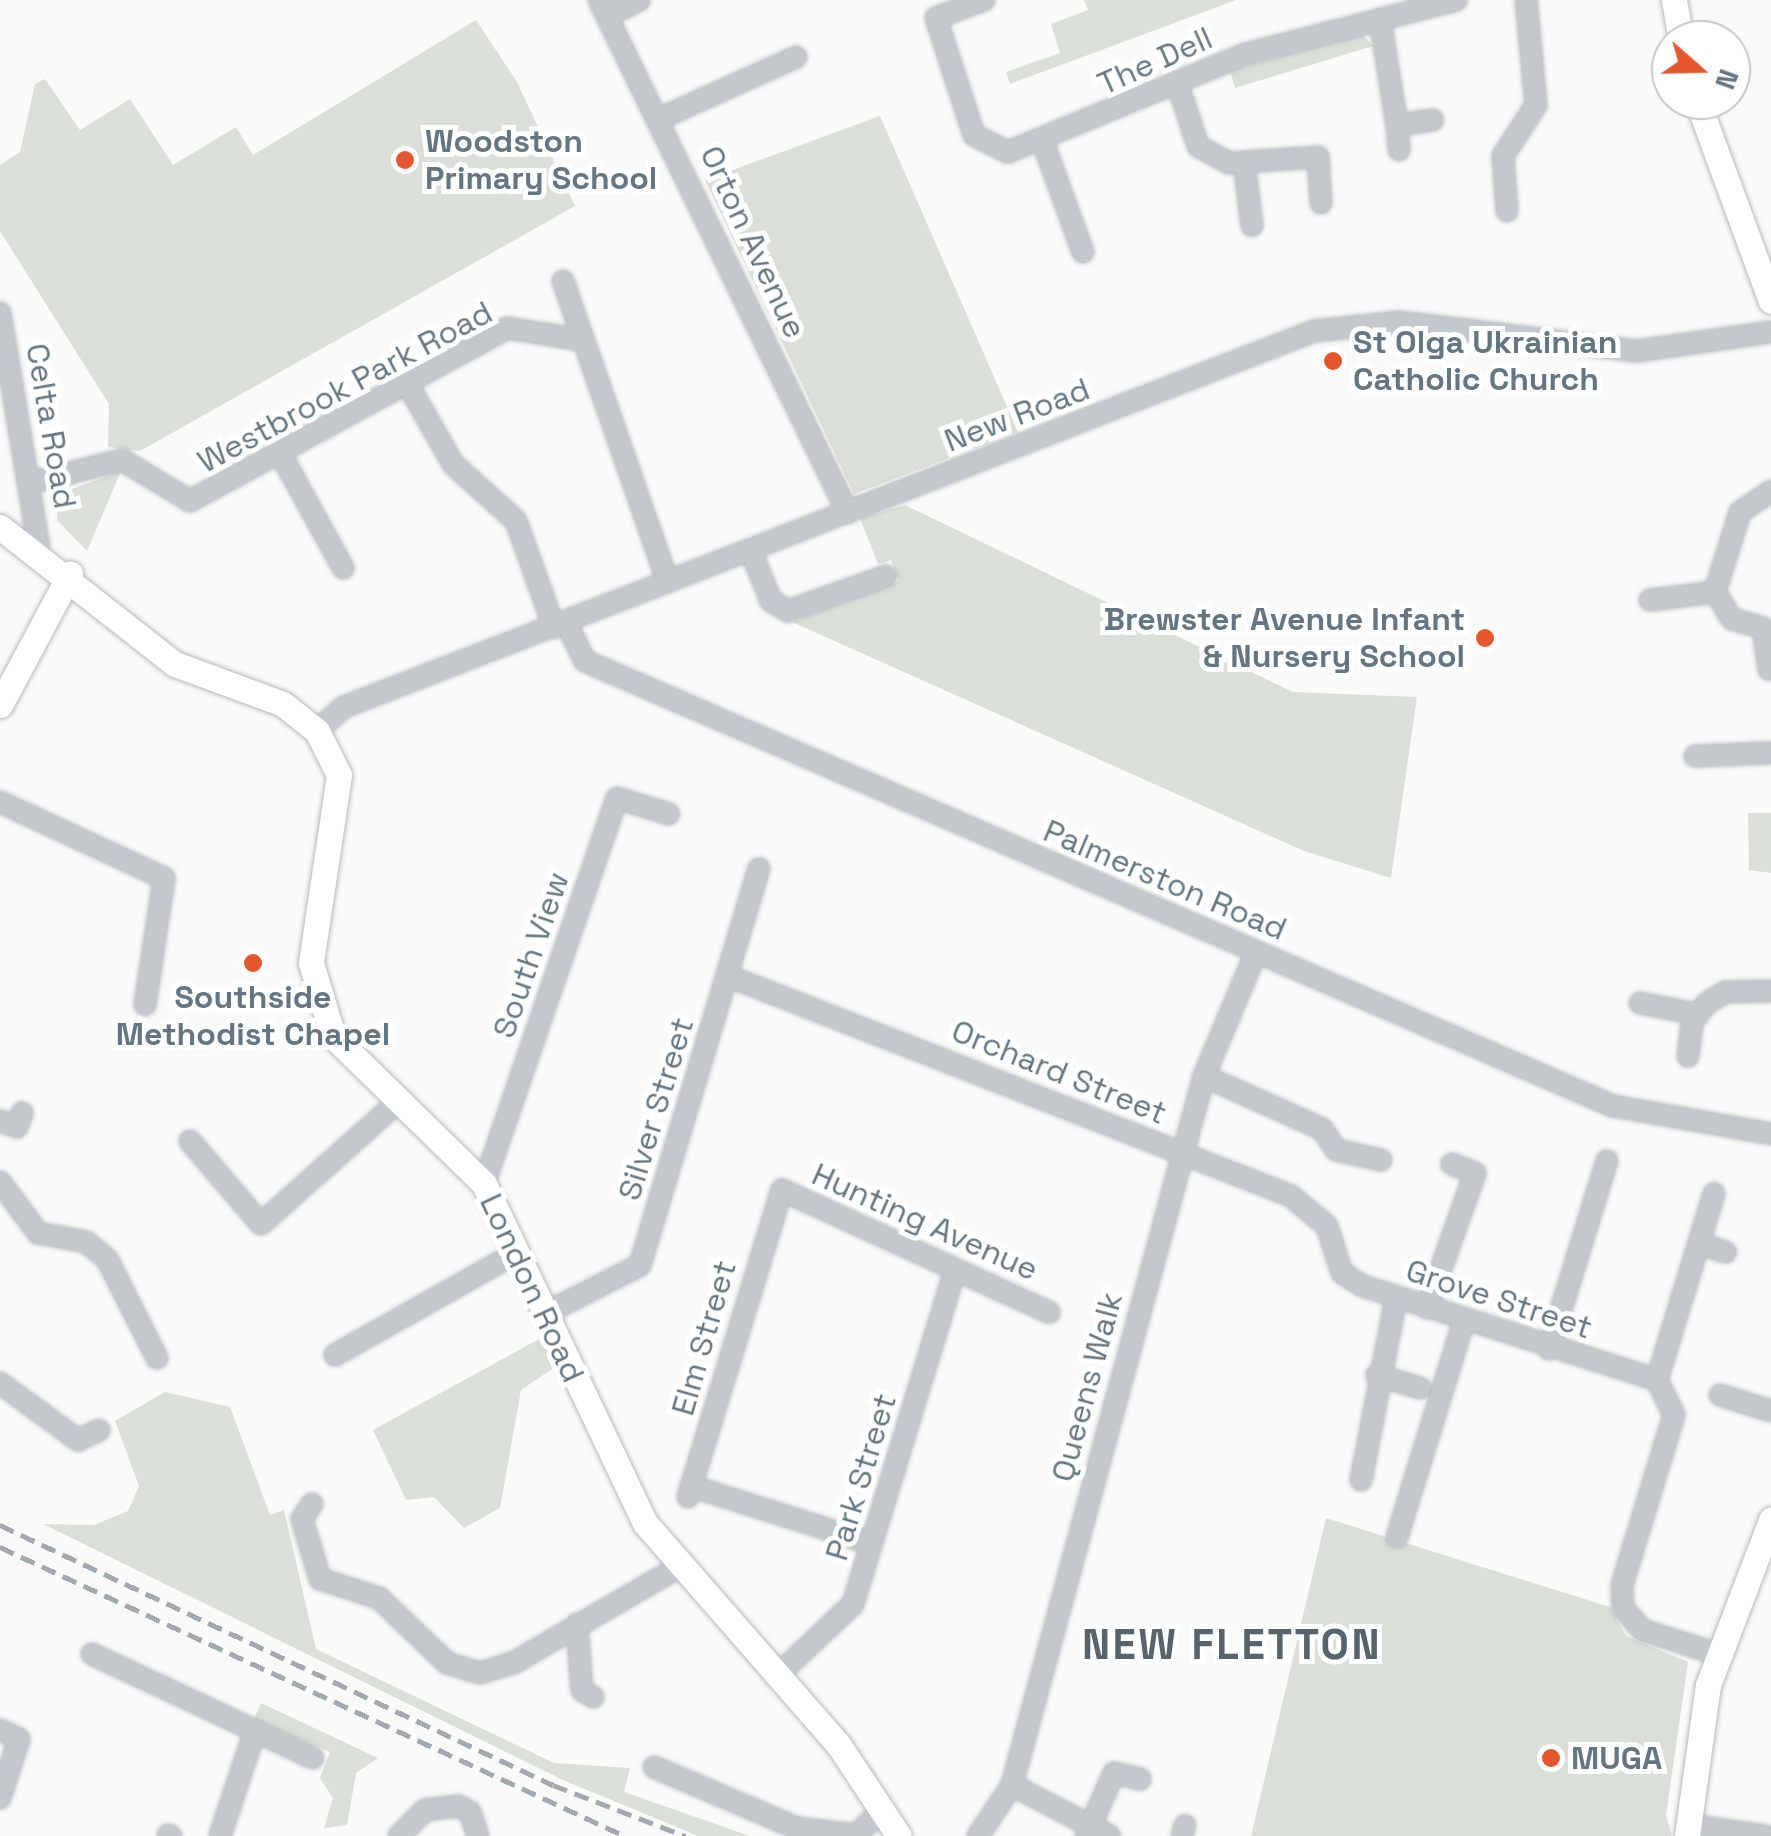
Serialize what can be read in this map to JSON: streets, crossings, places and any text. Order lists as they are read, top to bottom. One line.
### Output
{"streets":{"main road":["London Road"],"street":["The Dell","Orton Avenue","Westbrook Park Road","New Road","Celta Road","Palmerston Road","South View","Orchard Street","Silver Street","Hunting Avenue","Grove Street","Elm Street","Queens Walk","Park Street"]},"crossings":[["Orton Avenue","New Road"],["Westbrook Park Road","Celta Road"],["Westbrook Park Road","Palmerston Road"],["New Road","Palmerston Road"],["New Road","London Road"],["Palmerston Road","Queens Walk"],["South View","London Road"],["Orchard Street","Silver Street"],["Orchard Street","Grove Street"],["Orchard Street","Queens Walk"],["Silver Street","London Road"],["Hunting Avenue","Elm Street"],["Hunting Avenue","Park Street"],["London Road","Park Street"],["Elm Street","Park Street"]],"districts":["NEW FLETTON"],"places":["Woodston Primary School","St Olga Ukrainian Catholic Church","Brewster Avenue Infant & Nursery School","Southside Methodist Chapel","MUGA"],"north":"right"}
